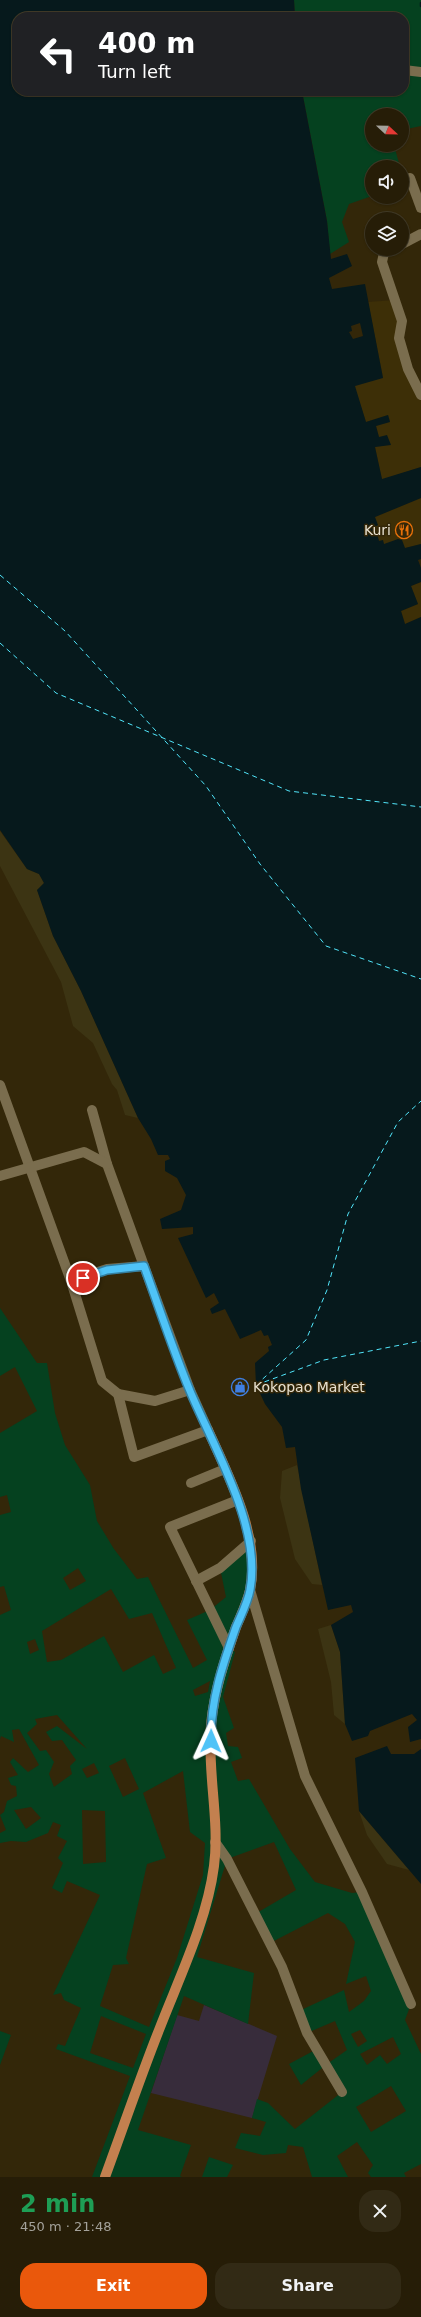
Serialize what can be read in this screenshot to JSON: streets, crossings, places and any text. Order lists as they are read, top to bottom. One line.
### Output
{"places":{"restaurant":["Kuri"],"shop":["Kokopao Market"]},"north":"right","page":{"turn":["400 m","Turn left"],"heading":["2 min","450 m · 21:48"],"buttons":["Exit","Share"]}}
